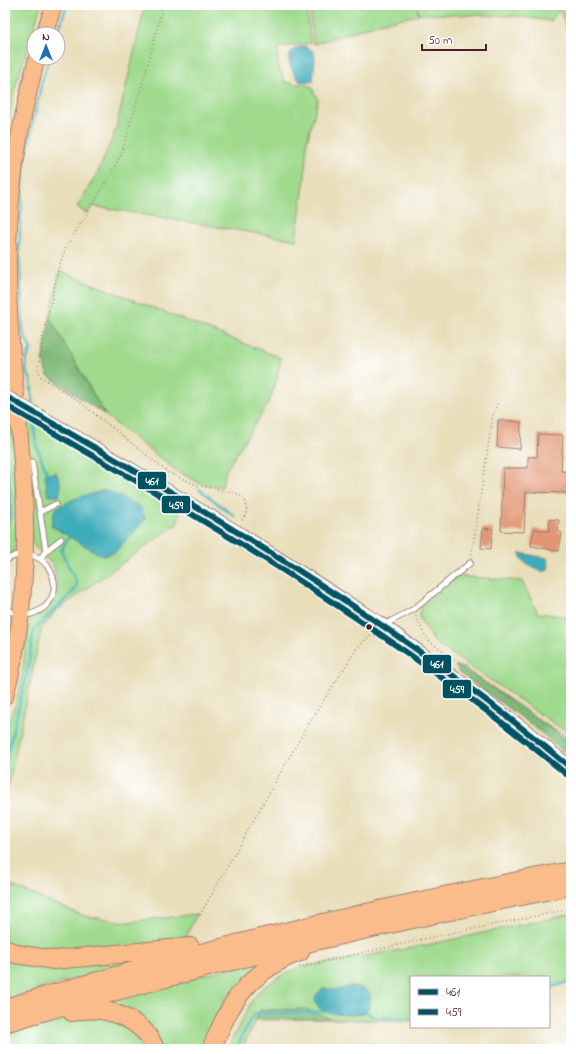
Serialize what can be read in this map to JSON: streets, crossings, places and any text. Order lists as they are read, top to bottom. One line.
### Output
{"lines":["transit line 461","transit line 459"],"legend":["461","459"],"scale_bar":"50 m","north":"top"}
